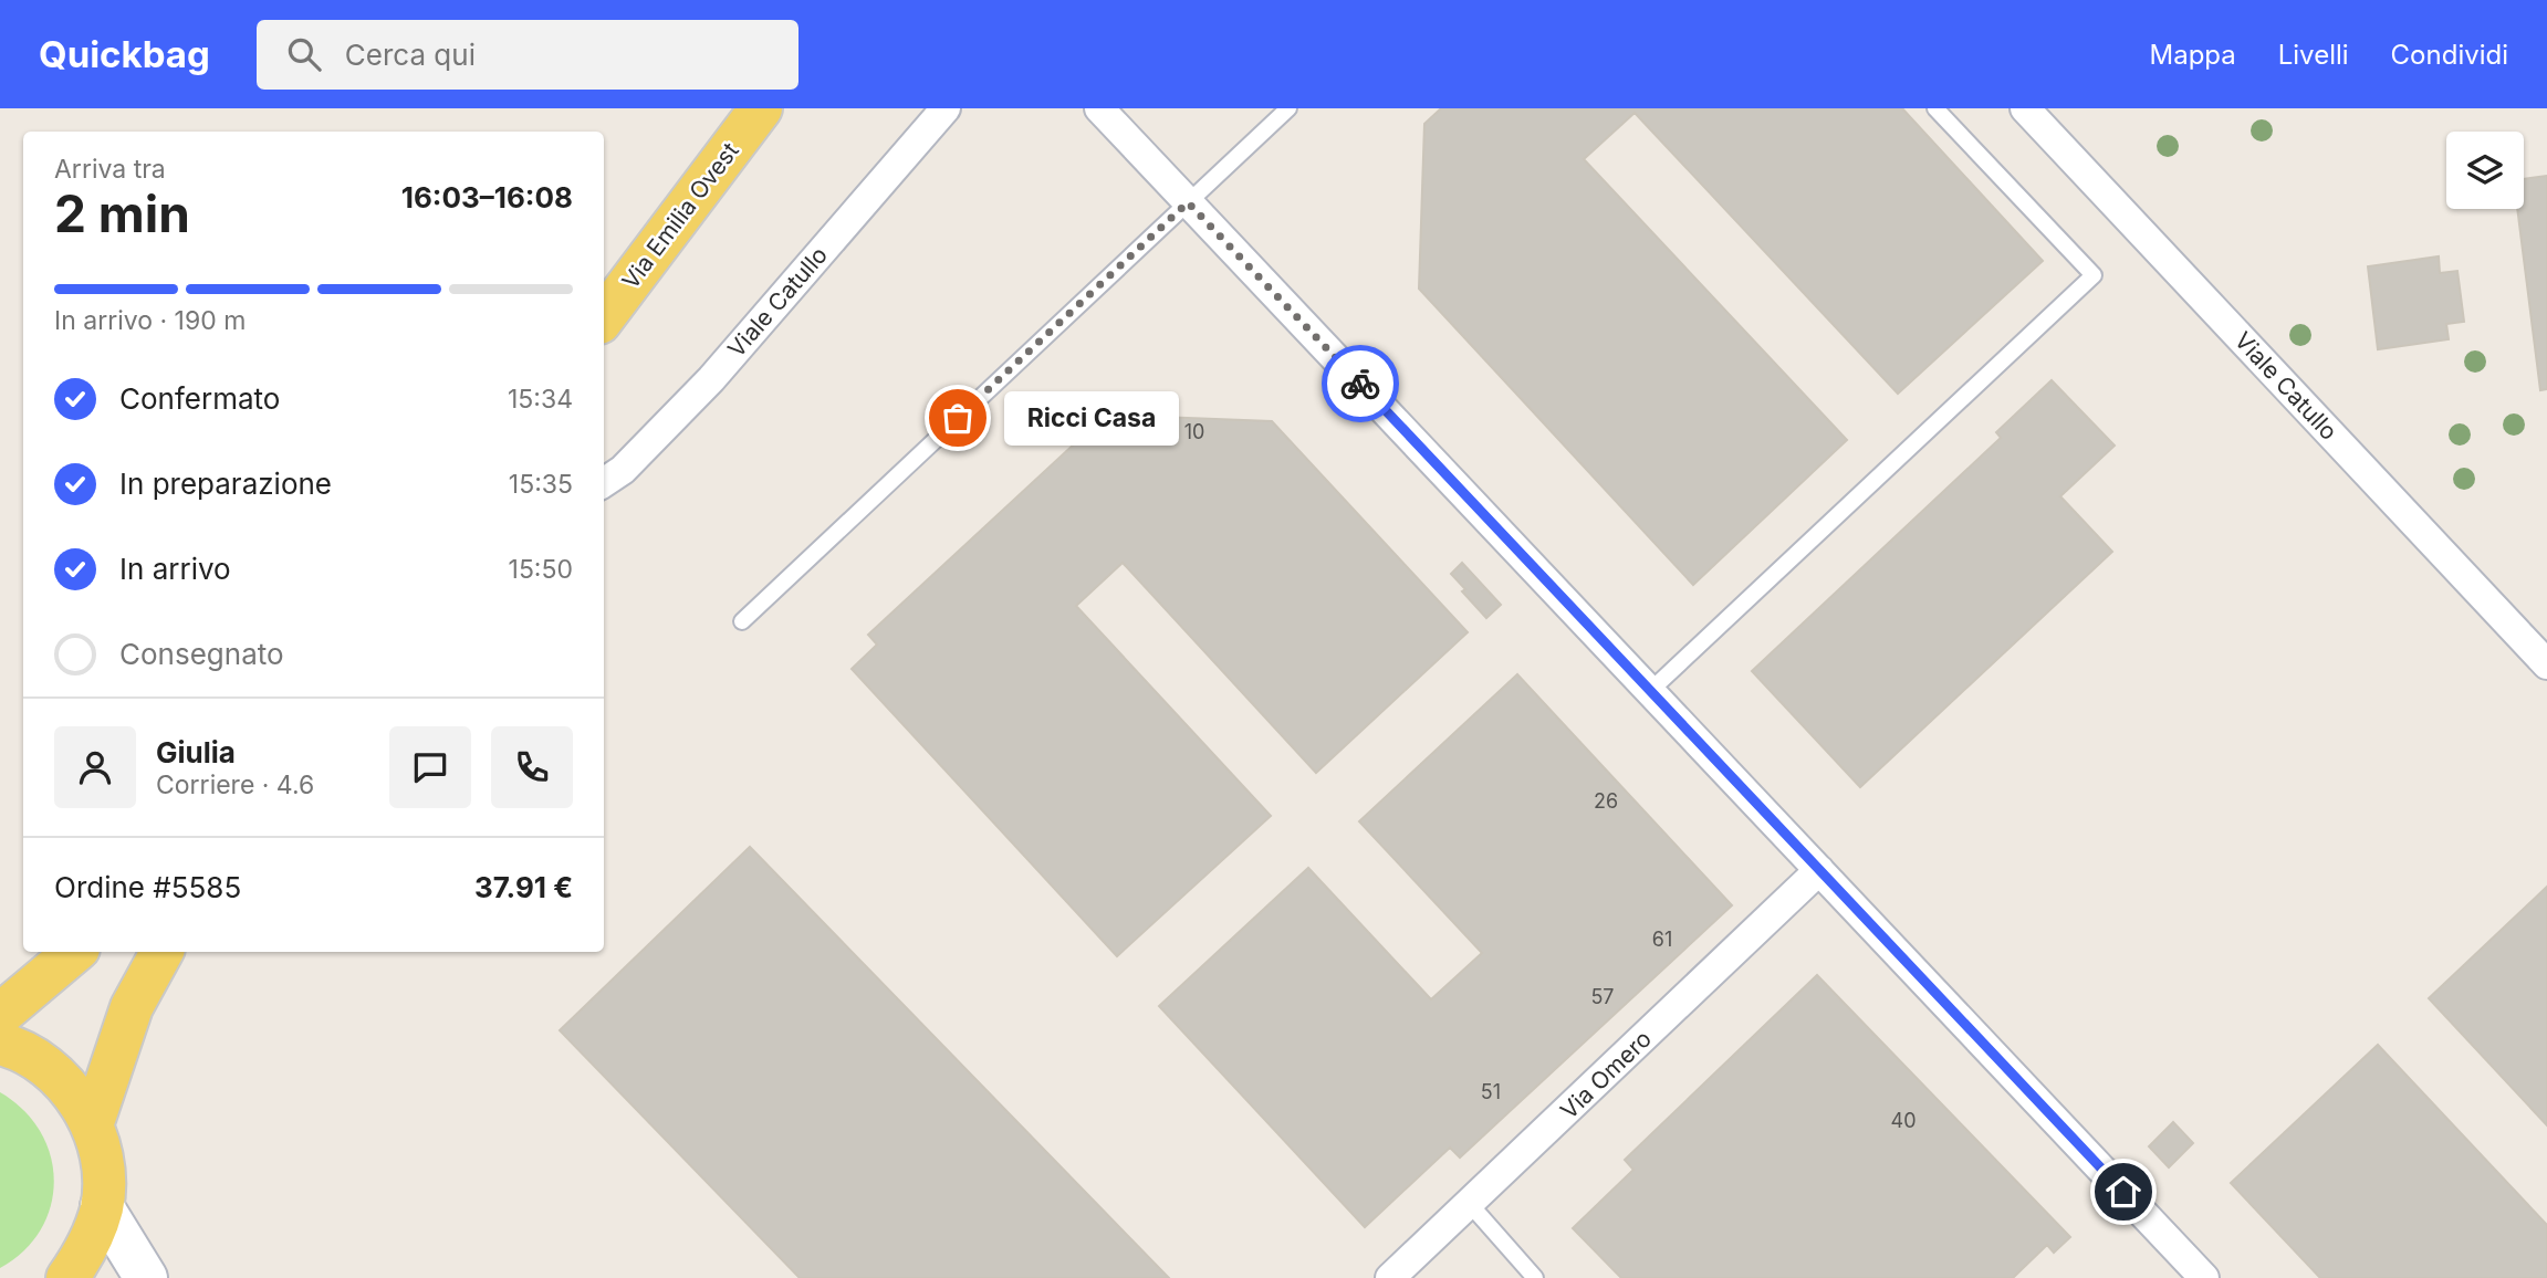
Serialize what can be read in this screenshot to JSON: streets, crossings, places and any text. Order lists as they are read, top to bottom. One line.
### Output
{"streets":{"main road":["Via Emilia Ovest"],"street":["Viale Catullo","Via Omero"]},"places":["Ricci Casa"],"house_numbers":["10","26","61","57","51","40"],"page":{"header":"Quickbag","search":"Cerca qui","nav":["Mappa","Livelli","Condividi"],"heading":["2 min","Arriva tra","16:03–16:08"],"panel":["Giulia","Corriere · 4.6","Ordine #5585","37.91 €"],"bar":"In arrivo · 190 m","list":[["Confermato","15:34"],["In preparazione","15:35"],["In arrivo","15:50"],"Consegnato"],"bubble":"Ricci Casa"}}
